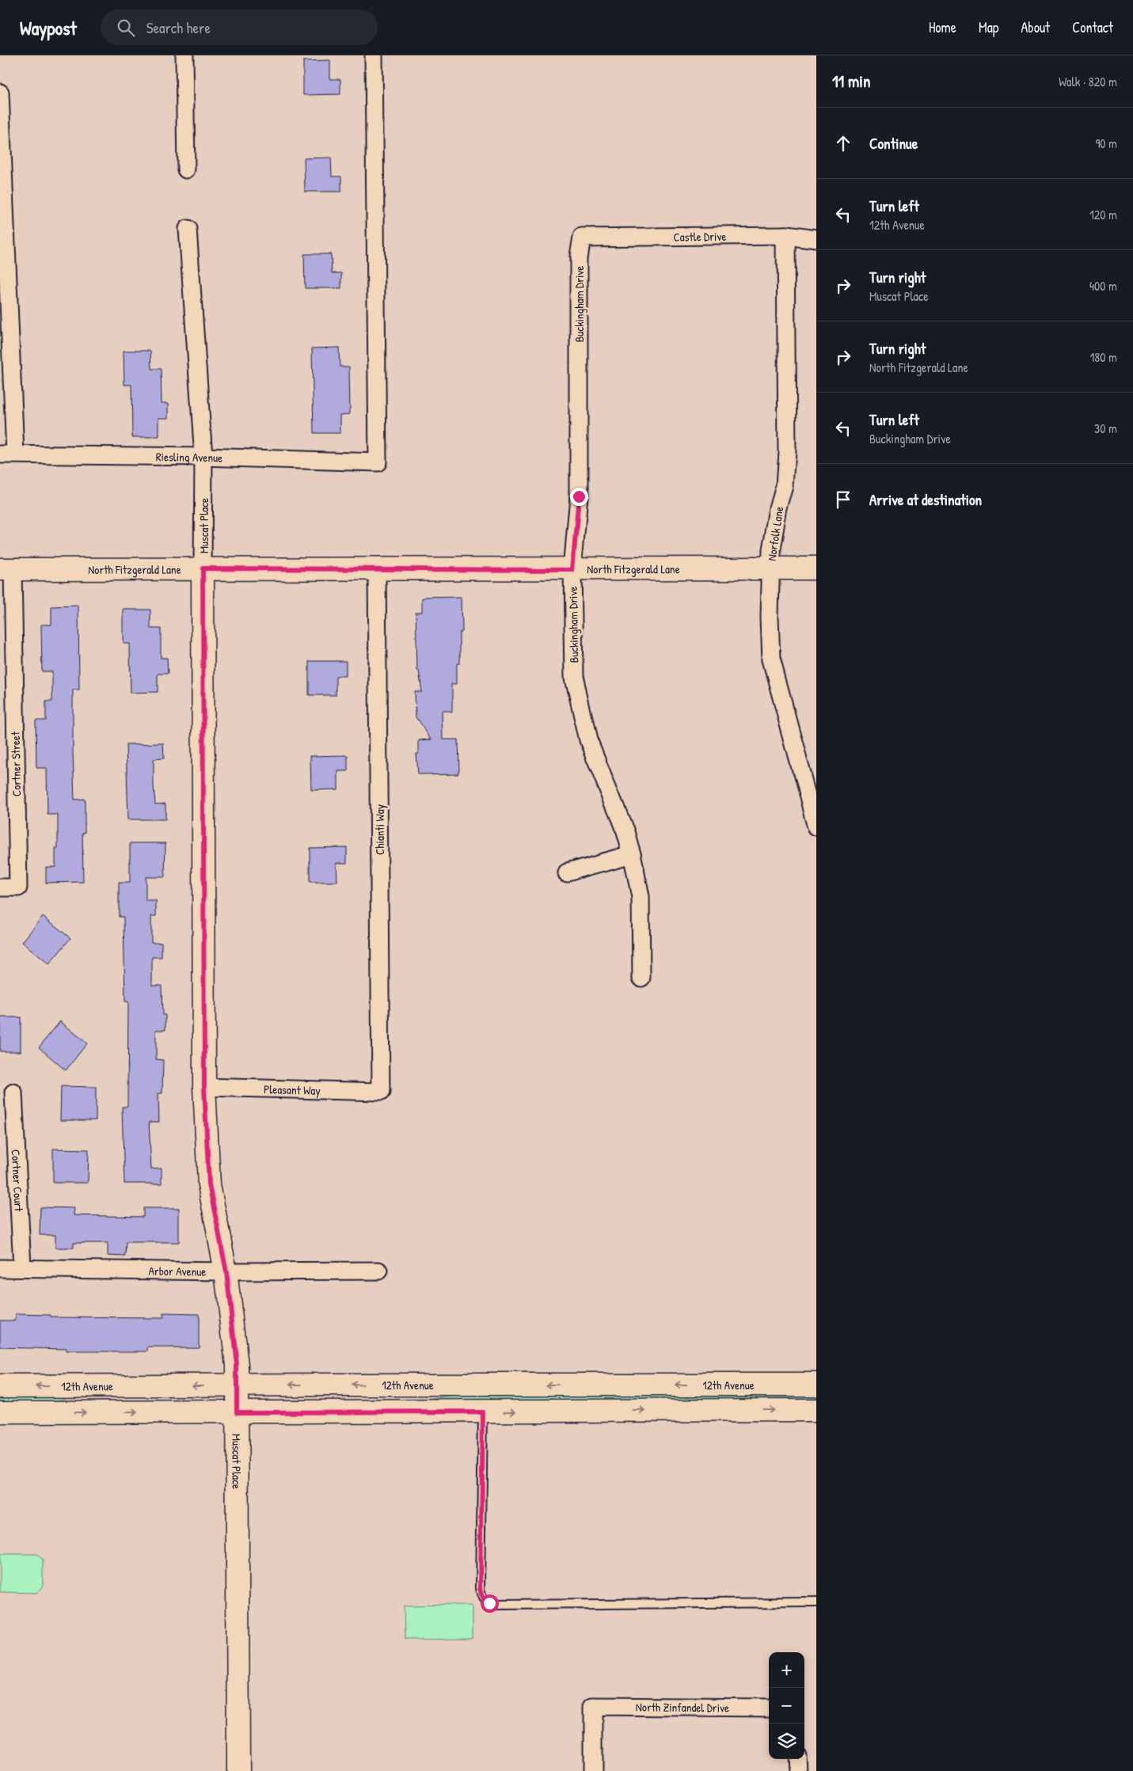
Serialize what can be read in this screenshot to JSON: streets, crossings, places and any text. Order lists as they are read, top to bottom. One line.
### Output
{"streets":{"street":["Castle Drive","Buckingham Drive","Riesling Avenue","Muscat Place","Norfolk Lane","North Fitzgerald Lane","Cortner Street","Chianti Way","Pleasant Way","Cortner Court","Arbor Avenue","12th Avenue","North Zinfandel Drive"]},"crossings":[["Castle Drive","Buckingham Drive"],["Castle Drive","Norfolk Lane"],["Buckingham Drive","North Fitzgerald Lane"],["Riesling Avenue","Muscat Place"],["Muscat Place","North Fitzgerald Lane"],["Muscat Place","Pleasant Way"],["Muscat Place","Arbor Avenue"],["Muscat Place","12th Avenue"],["Norfolk Lane","North Fitzgerald Lane"],["North Fitzgerald Lane","Cortner Street"],["North Fitzgerald Lane","Chianti Way"],["Chianti Way","Pleasant Way"],["Cortner Court","Arbor Avenue"]],"page":{"header":"Waypost","search":"Search here","nav":["Home","Map","About","Contact"],"heading":["11 min","Walk · 820 m"],"list":[["Continue","90 m"],["Turn left","12th Avenue","120 m"],["Turn right","Muscat Place","400 m"],["Turn right","North Fitzgerald Lane","180 m"],["Turn left","Buckingham Drive","30 m"],"Arrive at destination"],"map_buttons":["+","−"]}}
